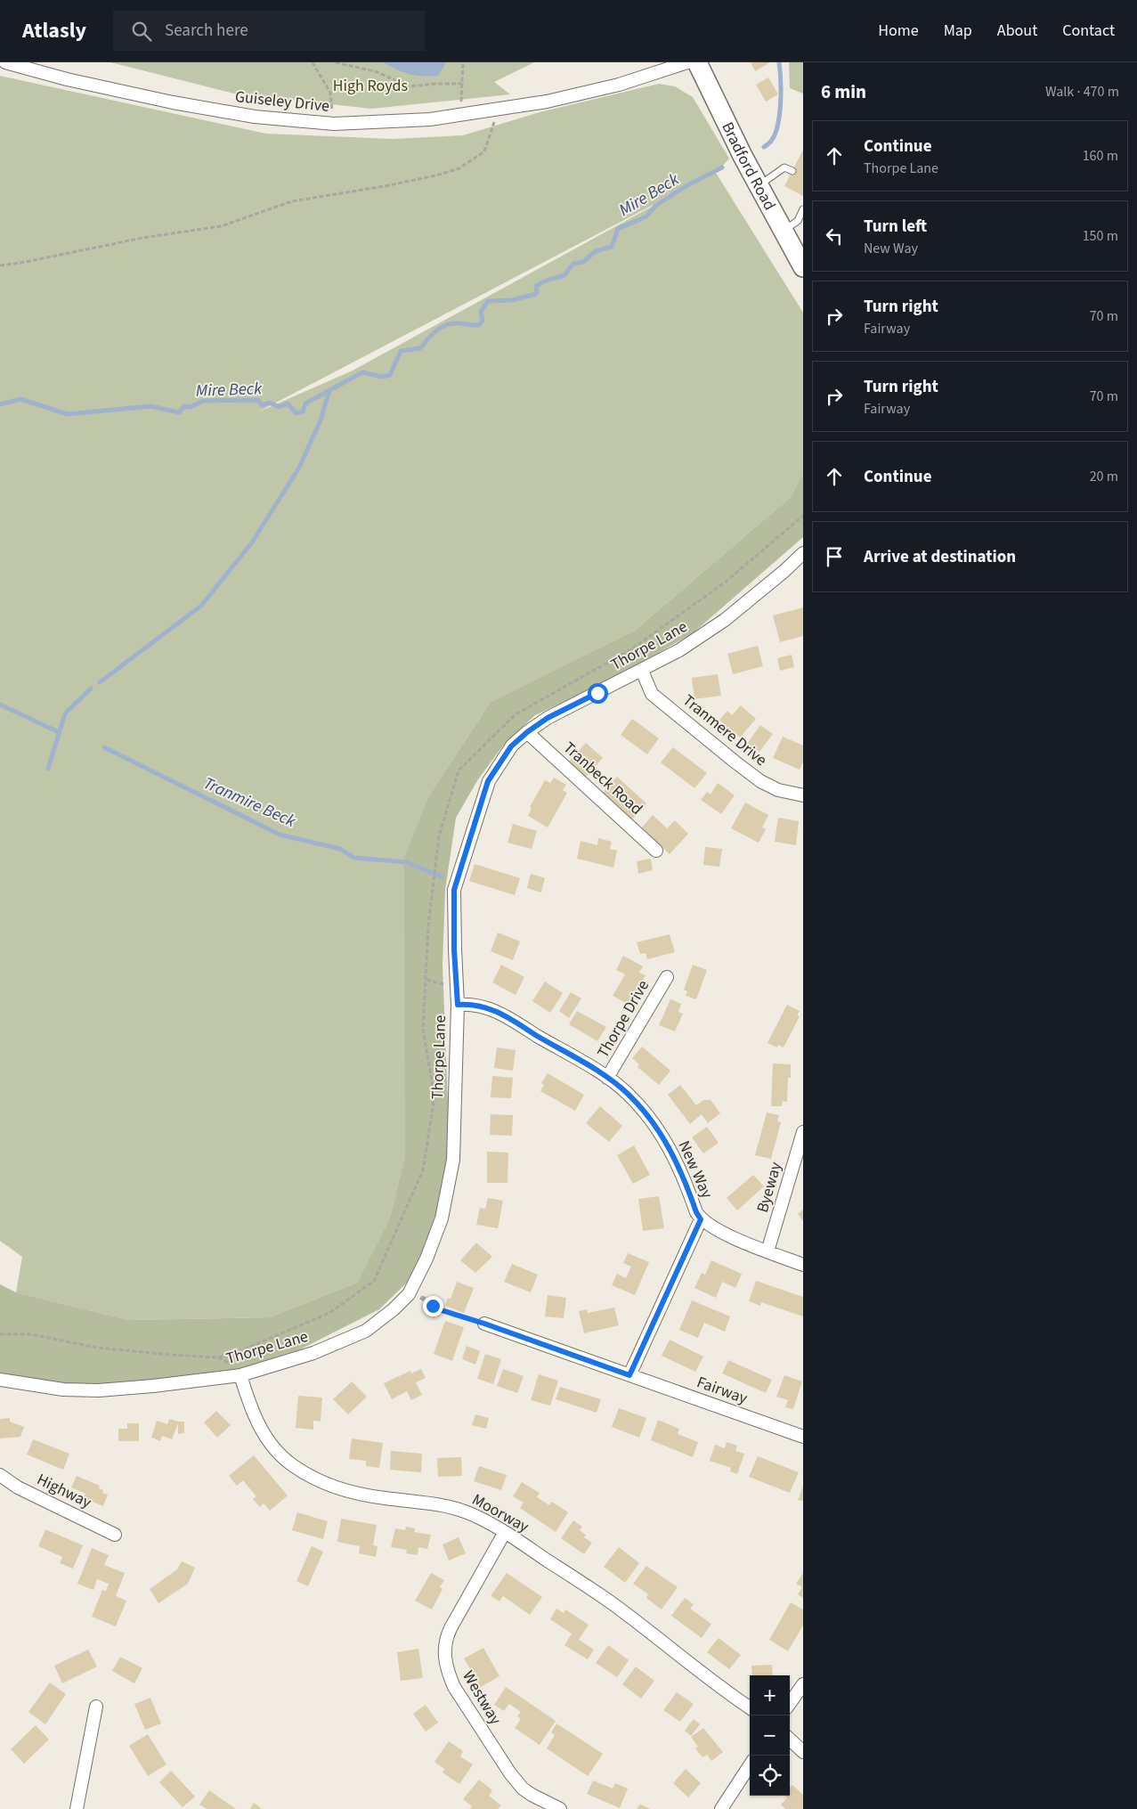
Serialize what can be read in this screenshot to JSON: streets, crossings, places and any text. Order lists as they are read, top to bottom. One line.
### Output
{"streets":{"main road":["Bradford Road"],"street":["Guiseley Drive","Thorpe Lane","Tranmere Drive","Tranbeck Road","Thorpe Drive","New Way","Byeway","Fairway","Highway","Moorway","Westway"]},"crossings":[["Thorpe Lane","Tranmere Drive"],["Thorpe Lane","Tranbeck Road"],["Thorpe Lane","New Way"],["Thorpe Lane","Moorway"],["Thorpe Drive","New Way"],["New Way","Byeway"],["Moorway","Westway"]],"water":["Mire Beck","Tranmire Beck"],"parks":["High Royds"],"page":{"header":"Atlasly","search":"Search here","nav":["Home","Map","About","Contact"],"heading":["6 min","Walk · 470 m"],"list":[["Continue","Thorpe Lane","160 m"],["Turn left","New Way","150 m"],["Turn right","Fairway","70 m"],["Turn right","Fairway","70 m"],["Continue","20 m"],"Arrive at destination"],"map_buttons":["+","−"]}}
